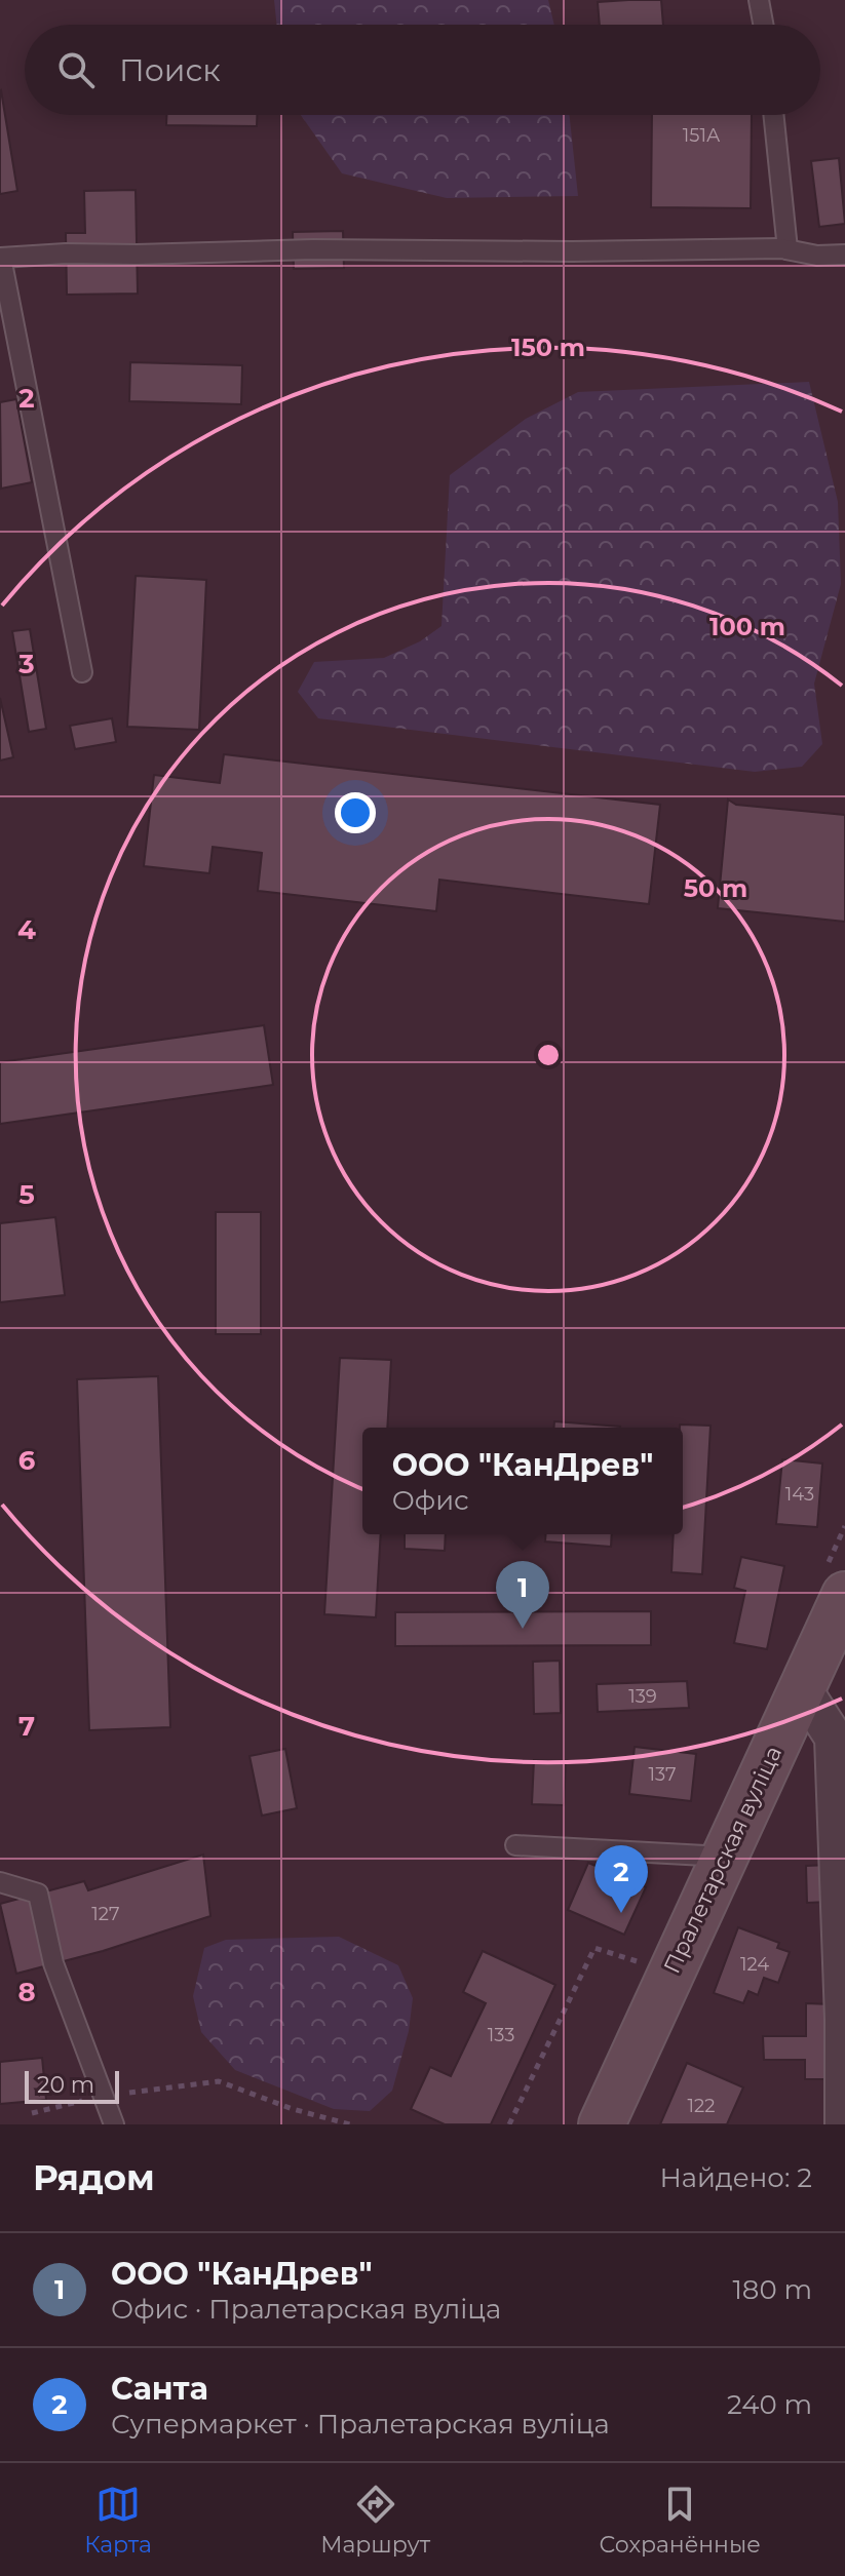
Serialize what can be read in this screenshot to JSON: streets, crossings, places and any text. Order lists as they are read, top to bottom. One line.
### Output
{"streets":{"main road":["Пралетарская вуліца"]},"house_numbers":["151А","143","139","137","127","124","133","122"],"scale_bar":"20 m","page":{"search":"Поиск","popup":["ООО \"КанДрев\"","Офис"],"pins":["1","2"],"scale":"20 m","heading":["Рядом","Найдено: 2"],"list":[{"mark":"1","name":"ООО \"КанДрев\"","note":"Офис · Пралетарская вуліца","value":"180 m"},{"mark":"2","name":"Санта","note":"Супермаркет · Пралетарская вуліца","value":"240 m"}],"nav":["Карта","Маршрут","Сохранённые"]},"grid":{"rows":["2","3","4","5","6","7","8"]},"rings":["150 m","100 m","50 m"]}
